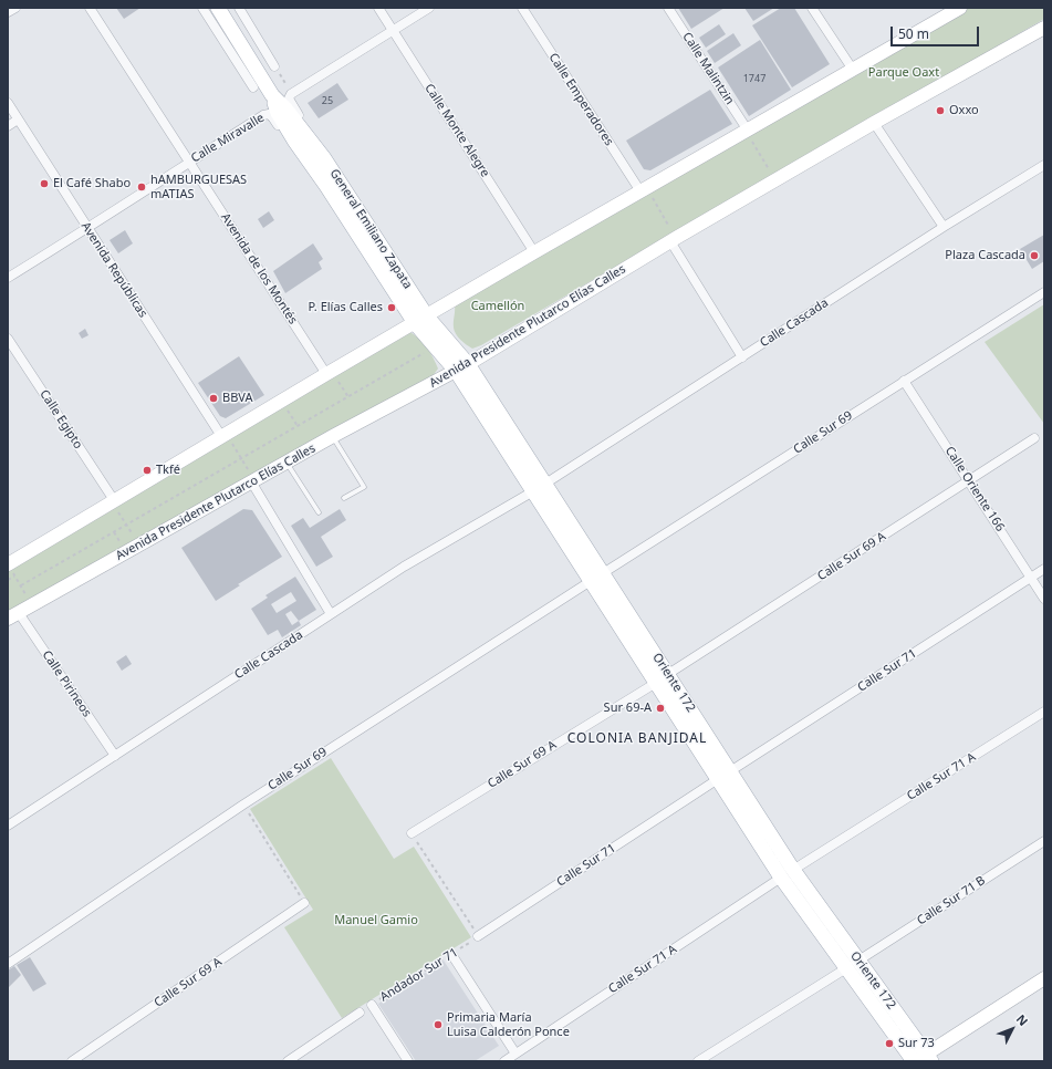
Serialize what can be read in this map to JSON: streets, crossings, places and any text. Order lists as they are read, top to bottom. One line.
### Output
{"streets":{"main road":["General Emiliano Zapata","Avenida Presidente Plutarco Elías Calles","Oriente 172"],"street":["Calle Malintzin","Calle Emperadores","Calle Monte Alegre","Calle Miravalle","Avenida de los Montés","Avenida Repúblicas","Calle Cascada","Calle Egipto","Calle Sur 69","Calle Oriente 166","Calle Sur 69 A","Calle Sur 71","Calle Pirineos","Calle Sur 71 A","Calle Sur 71 B"],"path":["Andador Sur 71"]},"crossings":[["Calle Miravalle","General Emiliano Zapata"],["Calle Miravalle","Avenida de los Montés"],["Calle Miravalle","Avenida Repúblicas"],["General Emiliano Zapata","Avenida Presidente Plutarco Elías Calles"],["General Emiliano Zapata","Oriente 172"],["Calle Cascada","Oriente 172"],["Calle Cascada","Calle Pirineos"],["Avenida Presidente Plutarco Elías Calles","Oriente 172"],["Avenida Presidente Plutarco Elías Calles","Calle Pirineos"],["Calle Sur 69","Calle Oriente 166"],["Calle Sur 69","Oriente 172"],["Calle Oriente 166","Calle Sur 69 A"],["Calle Oriente 166","Calle Sur 71"],["Calle Sur 69 A","Oriente 172"],["Calle Sur 71","Oriente 172"],["Calle Sur 71","Andador Sur 71"],["Oriente 172","Calle Sur 71 A"],["Oriente 172","Calle Sur 71 B"]],"districts":["COLONIA BANJIDAL"],"parks":["Parque Oaxt","Camellón","Manuel Gamio"],"places":["Oxxo","El Café Shabo","hAMBURGUESAS mATIAS","Plaza Cascada","P. Elías Calles","BBVA","Tkfé","Sur 69-A","Primaria María Luisa Calderón Ponce","Sur 73"],"house_numbers":["1747","25"],"scale_bar":"50 m","north":"top right"}
